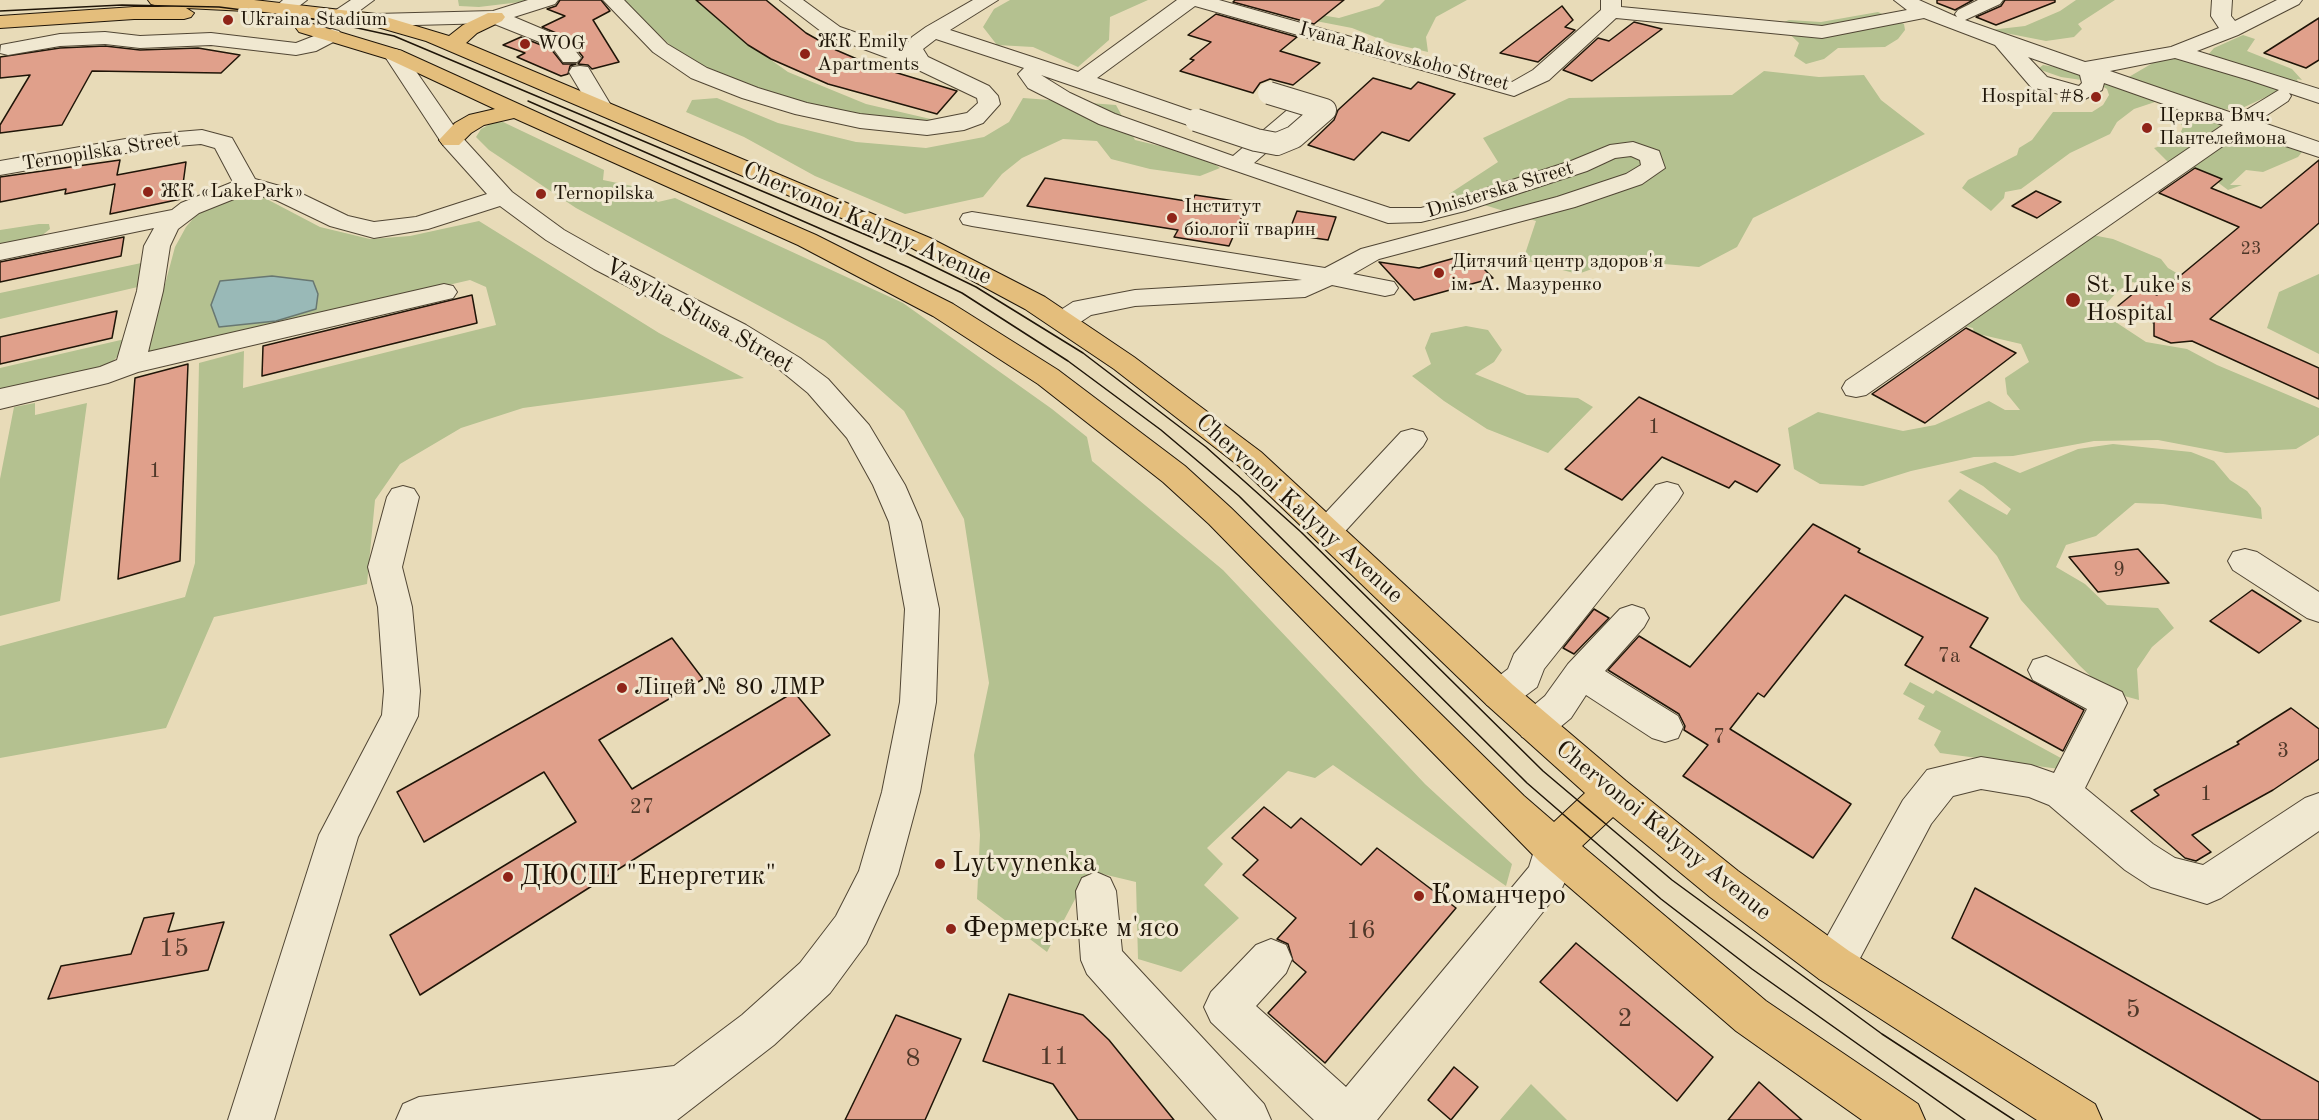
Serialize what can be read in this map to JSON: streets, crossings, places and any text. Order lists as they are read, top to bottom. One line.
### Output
{"streets":{"main road":["Chervonoi Kalyny Avenue"],"street":["Ivana Rakovskoho Street","Ternopilska Street","Dnisterska Street","Vasylia Stusa Street"]},"crossings":[["Chervonoi Kalyny Avenue","Vasylia Stusa Street"]],"places":["Ukraina Stadium","WOG","ЖК Emily Apartments","Hospital #8","Церква Вмч. Пантелеймона","ЖК «LakePark»","Ternopilska","Інститут біології тварин","Дитячий центр здоров'я ім. А. Мазуренко","St. Luke's Hospital","Ліцей № 80 ЛМР","Lytvynenka","ДЮСШ \"Енергетик\"","Команчеро","Фермерське м'ясо"],"house_numbers":["23","1","1","9","7а","7","3","1","27","16","15","5","2","11","8"]}
